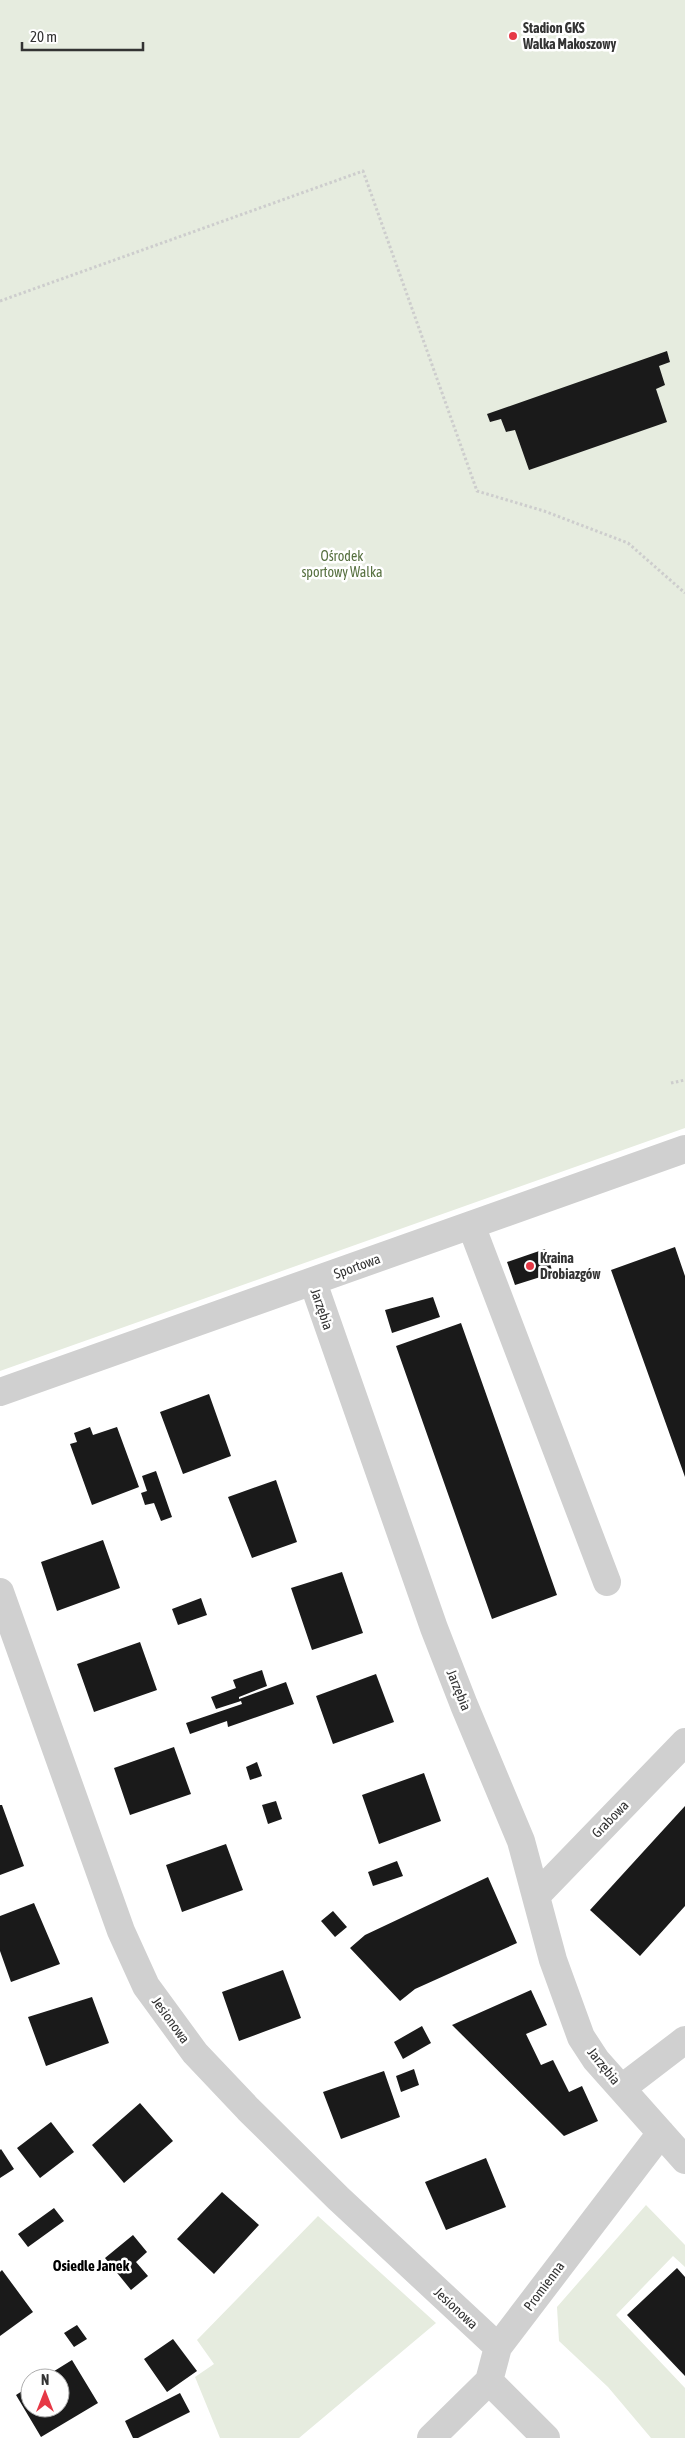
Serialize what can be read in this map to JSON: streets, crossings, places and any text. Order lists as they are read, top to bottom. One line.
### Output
{"streets":{"street":["Sportowa","Jarzębia","Grabowa","Jesionowa","Promienna"]},"crossings":[["Sportowa","Jarzębia"],["Jarzębia","Grabowa"],["Jarzębia","Promienna"],["Jesionowa","Promienna"]],"districts":["Osiedle Janek"],"parks":["Ośrodek sportowy Walka"],"places":["Stadion GKS Walka Makoszowy","Kraina Drobiazgów"],"scale_bar":"20 m","north":"top"}
